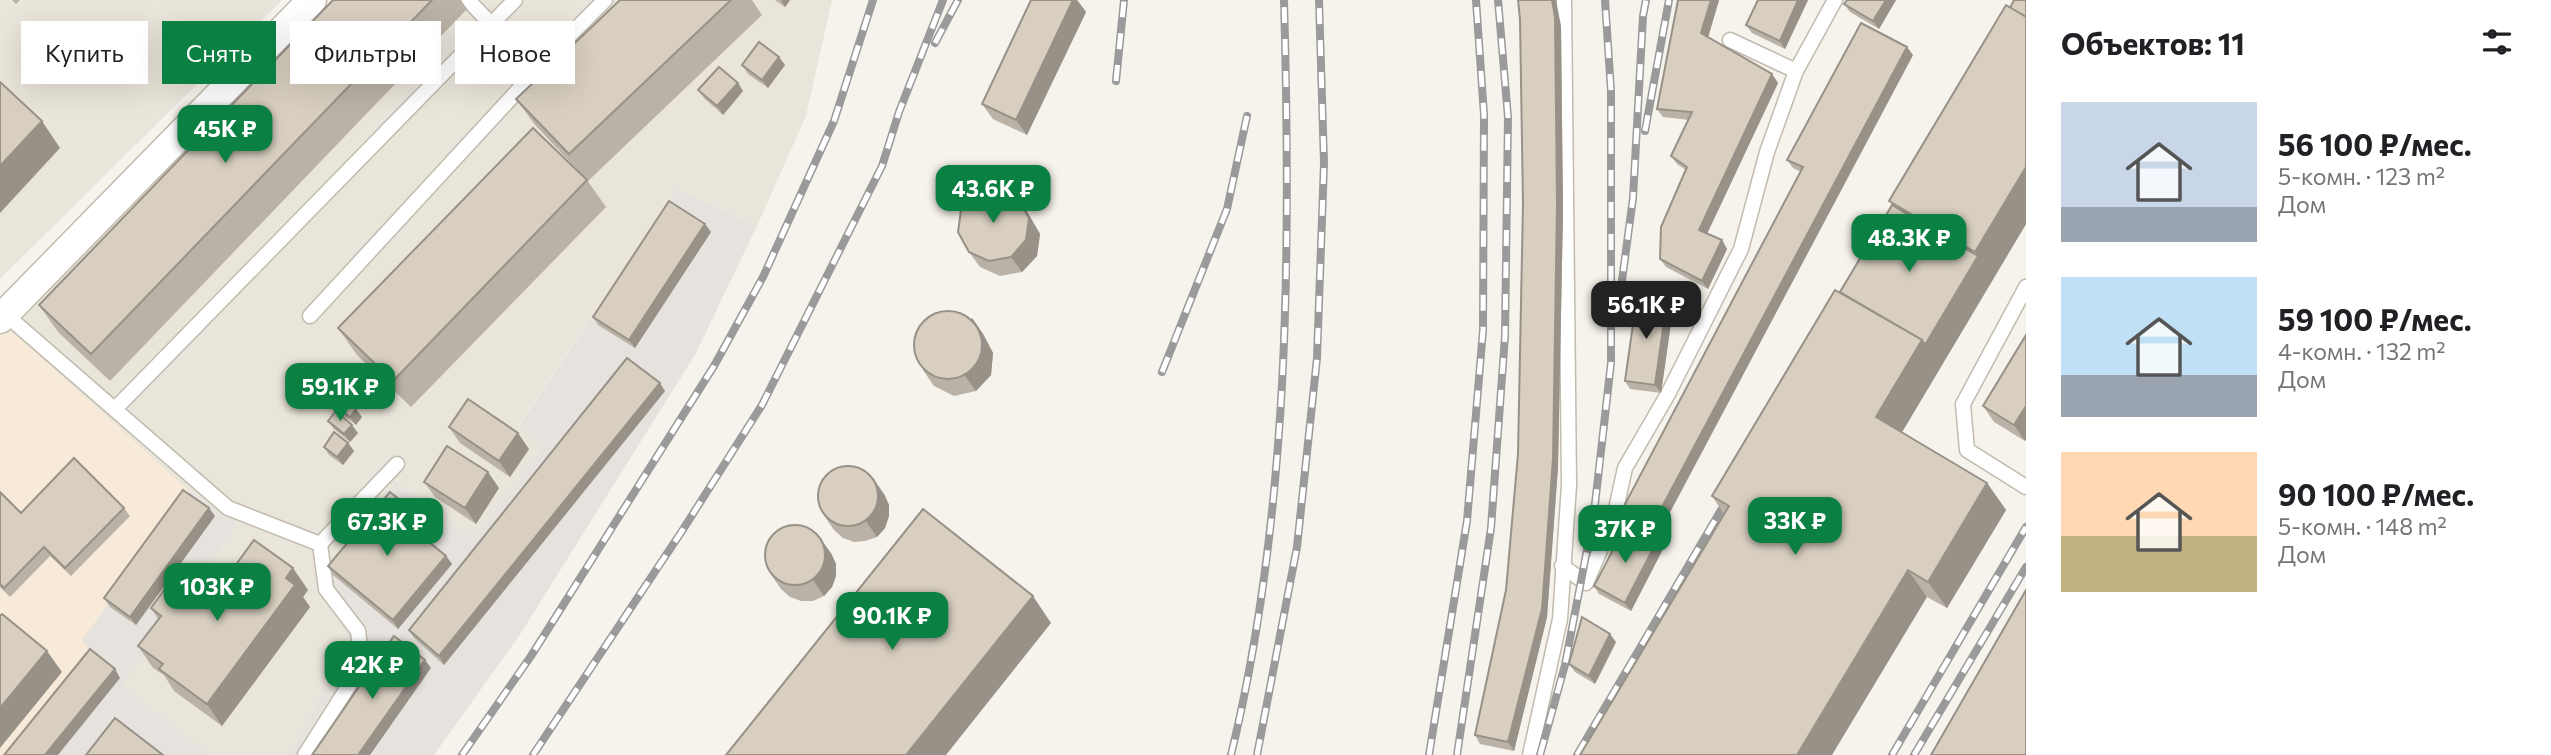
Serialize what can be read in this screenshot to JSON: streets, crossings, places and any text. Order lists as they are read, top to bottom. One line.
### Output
{"page":{"heading":"Объектов: 11","chip":["Купить","Снять","Фильтры","Новое"],"list":[{"name":"56 100 ₽/мес.","note":"5-комн. · 123 m² · Дом"},{"name":"59 100 ₽/мес.","note":"4-комн. · 132 m² · Дом"},{"name":"90 100 ₽/мес.","note":"5-комн. · 148 m² · Дом"}],"price":["45K ₽","43.6K ₽","48.3K ₽","56.1K ₽","59.1K ₽","33K ₽","67.3K ₽","37K ₽","103K ₽","90.1K ₽","42K ₽"]}}
